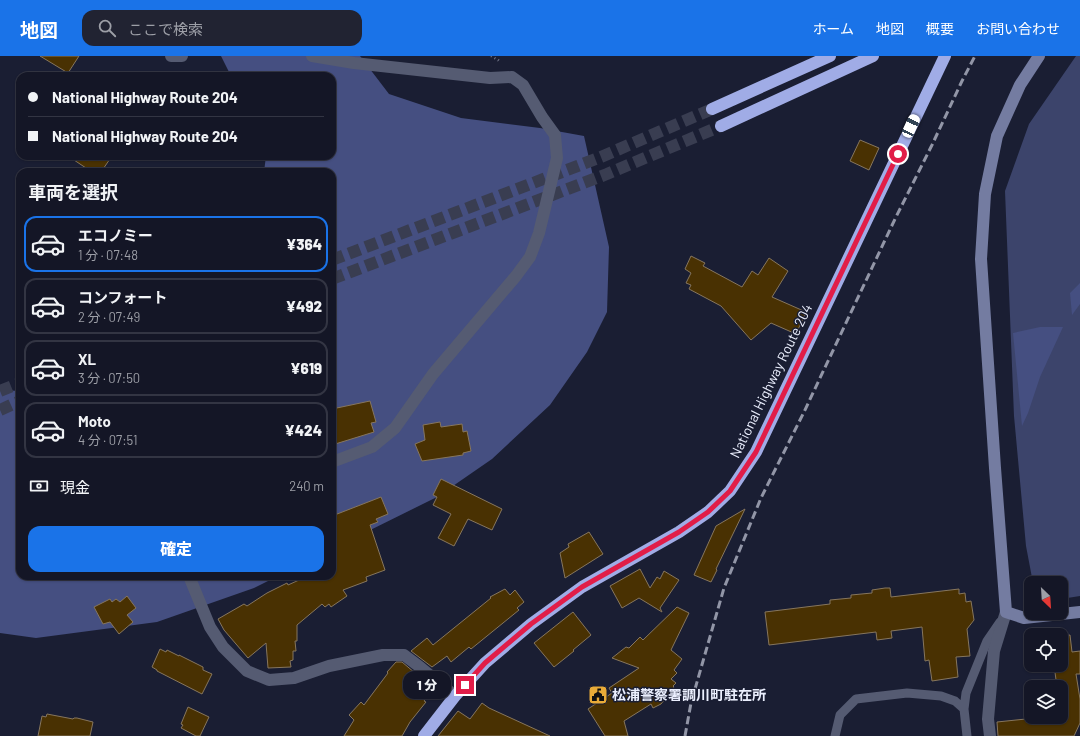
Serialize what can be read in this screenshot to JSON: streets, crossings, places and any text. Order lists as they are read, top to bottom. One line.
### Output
{"streets":{"highway":["National Highway Route 204"]},"places":{"public building":["松浦警察署調川町駐在所"]},"north":"bottom right","page":{"header":"地図","search":"ここで検索","nav":["ホーム","地図","概要","お問い合わせ"],"banner":["National Highway Route 204","National Highway Route 204"],"heading":"車両を選択","list":[{"name":"エコノミー","note":"1 分 · 07:48","value":"¥364"},{"name":"コンフォート","note":"2 分 · 07:49","value":"¥492"},{"name":"XL","note":"3 分 · 07:50","value":"¥619"},{"name":"Moto","note":"4 分 · 07:51","value":"¥424"}],"pay":["現金","240 m"],"buttons":"確定","bubble":"1 分"}}
